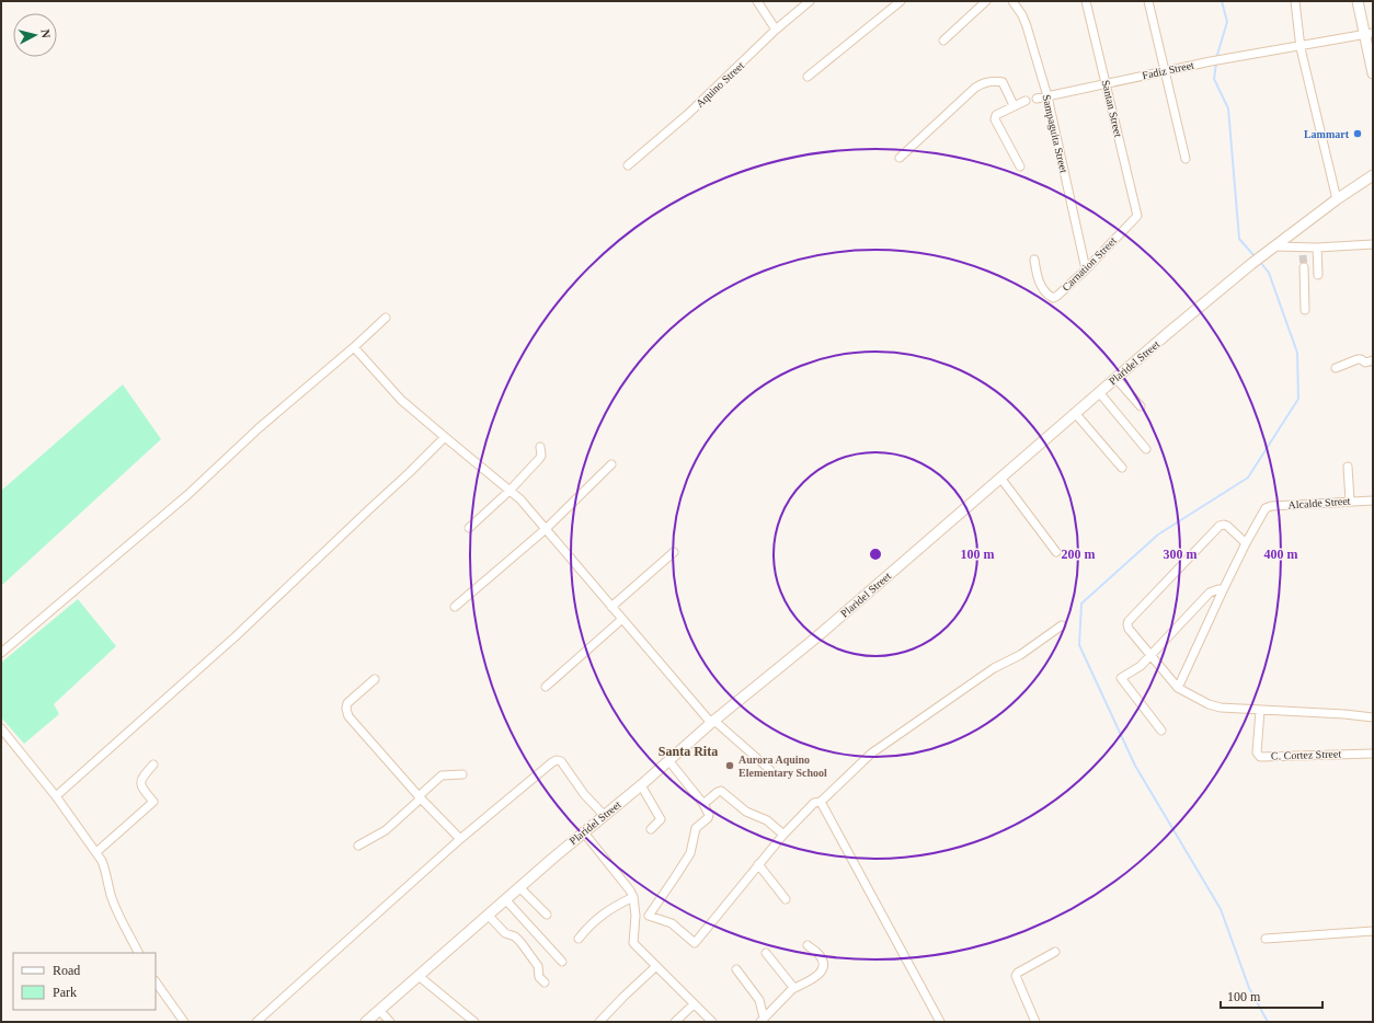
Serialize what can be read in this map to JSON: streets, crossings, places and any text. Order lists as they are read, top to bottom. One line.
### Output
{"streets":{"street":["Fadiz Street","Aquino Street","Santan Street","Sampaguita Street","Carnation Street","Plaridel Street","Alcalde Street","C. Cortez Street"]},"crossings":[["Fadiz Street","Santan Street"],["Fadiz Street","Sampaguita Street"],["Santan Street","Carnation Street"],["Sampaguita Street","Carnation Street"]],"districts":["Santa Rita"],"places":["Lammart","Aurora Aquino Elementary School"],"legend":["Road","Park"],"scale_bar":"100 m","north":"right","rings":["100 m","200 m","300 m","400 m"]}
